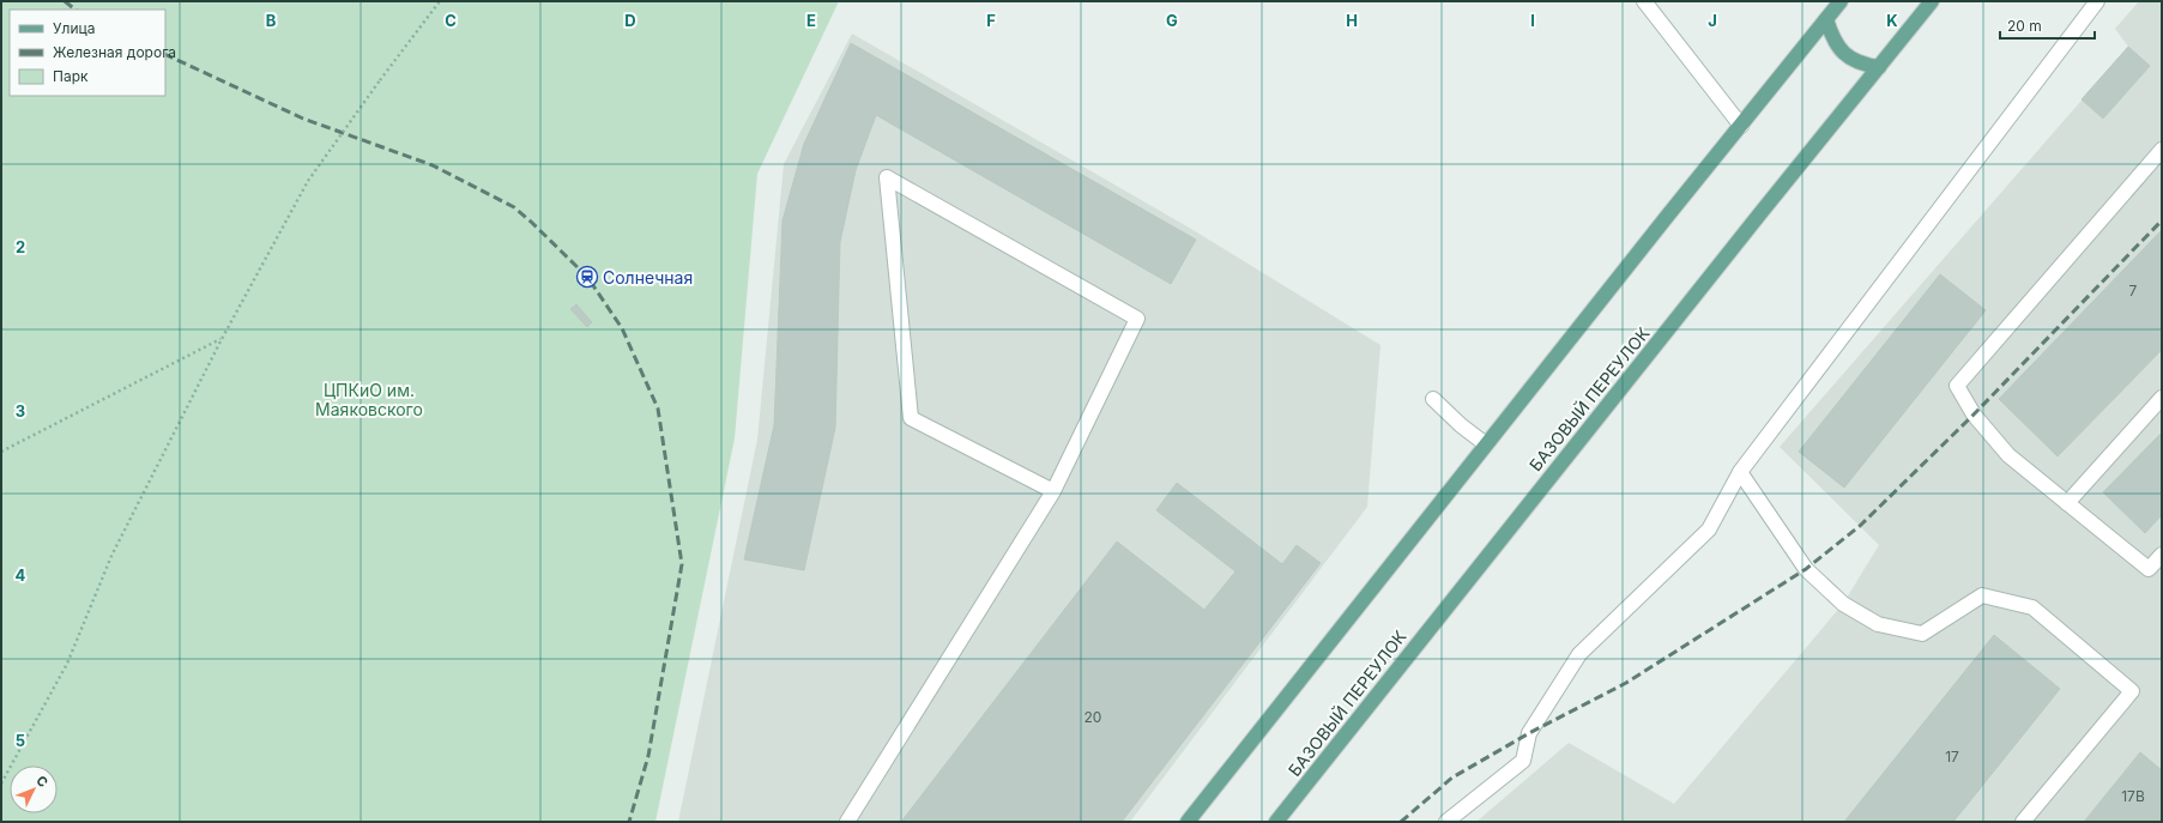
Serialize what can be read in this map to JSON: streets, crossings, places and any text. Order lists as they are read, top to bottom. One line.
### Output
{"streets":{"main road":["БАЗОВЫЙ ПЕРЕУЛОК"]},"parks":["ЦПКиО им. Маяковского"],"places":{"station":["Солнечная"]},"house_numbers":["7","20","17","17В"],"legend":["Улица","Железная дорога","Парк"],"scale_bar":"20 m","north":"top right","grid":{"columns":["B","C","D","E","F","G","H","I","J","K"],"rows":["2","3","4","5"]}}
